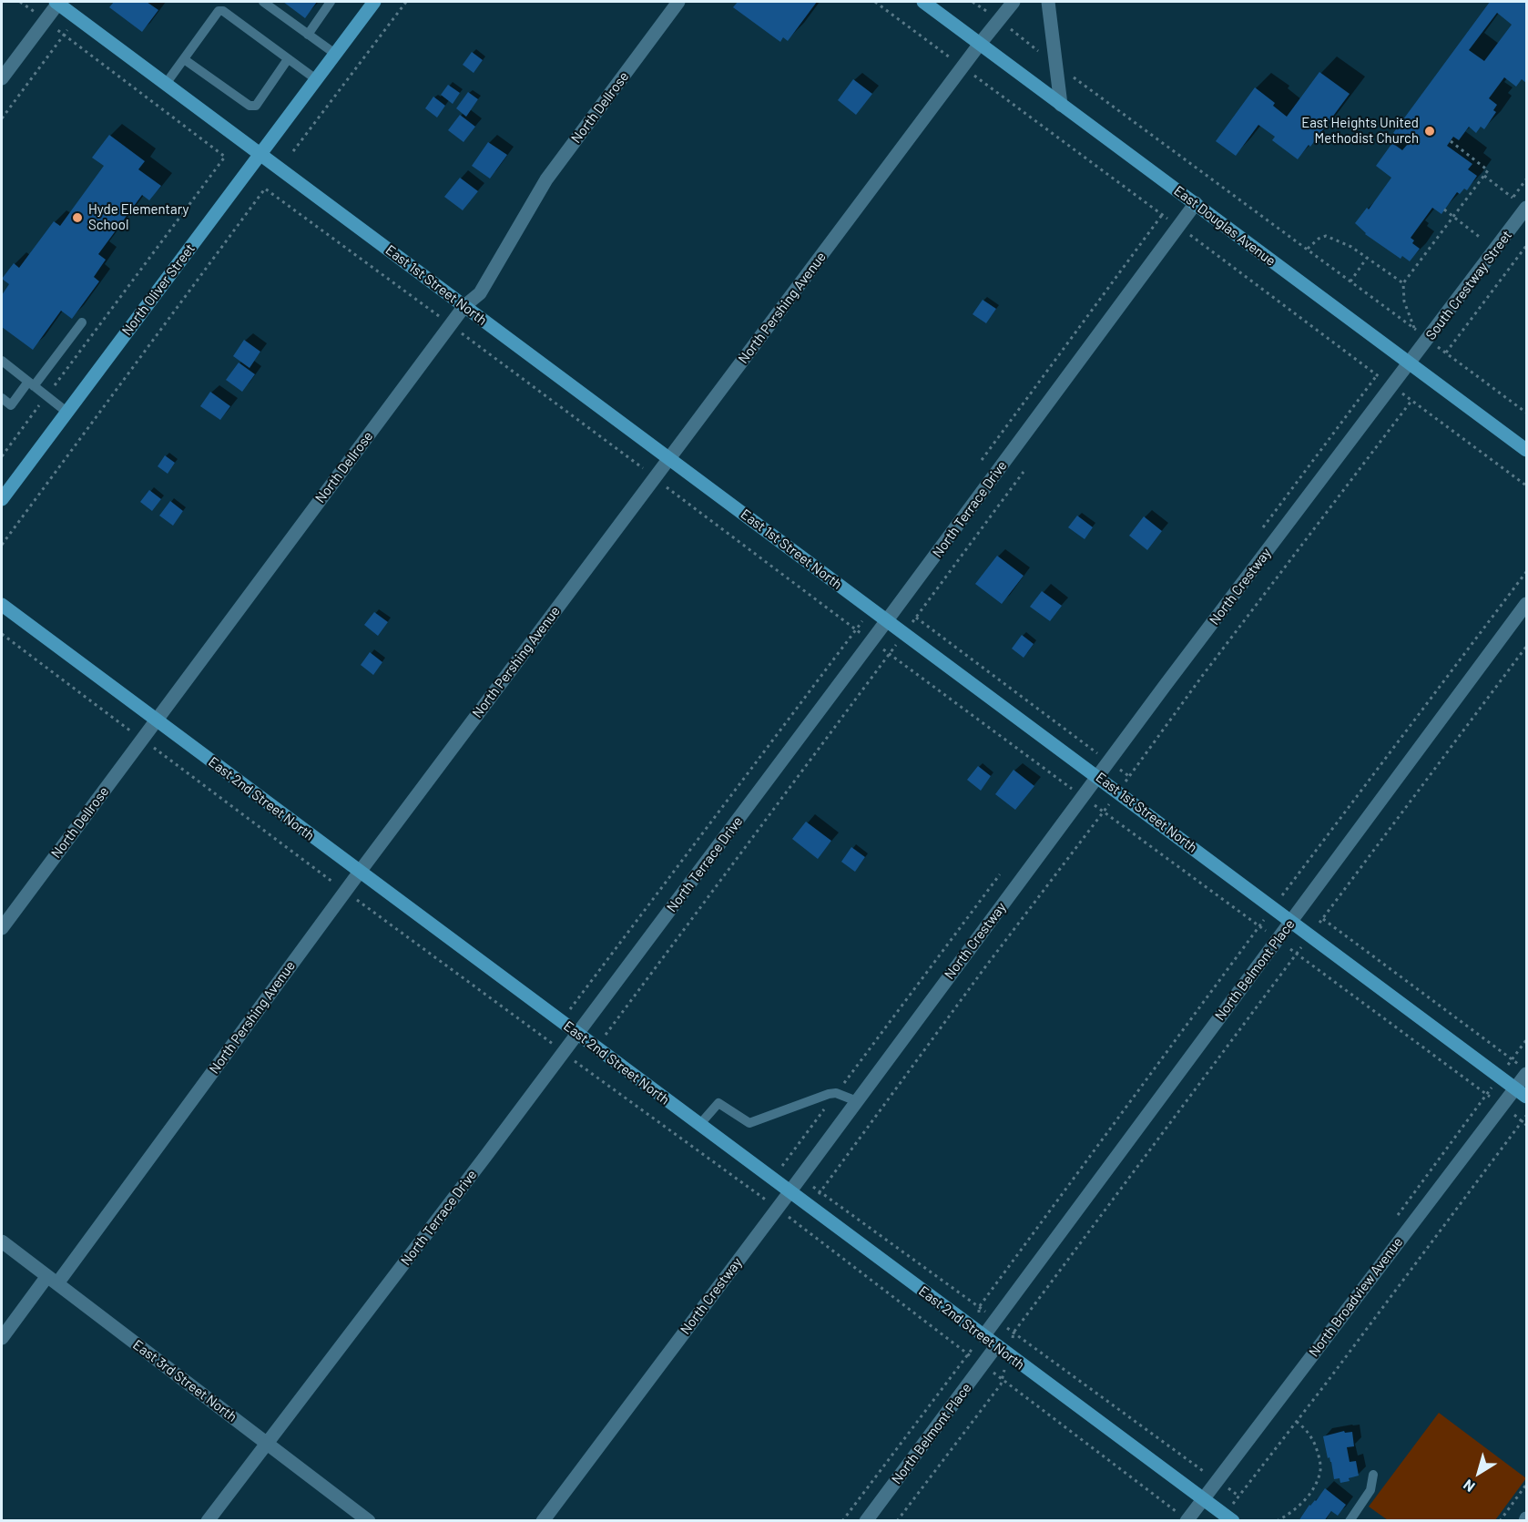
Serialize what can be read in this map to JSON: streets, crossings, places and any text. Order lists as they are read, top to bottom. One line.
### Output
{"streets":{"street":["North Dellrose","East Douglas Avenue","East 1st Street North","South Crestway Street","North Oliver Street","North Pershing Avenue","North Terrace Drive","North Crestway","East 2nd Street North","North Belmont Place","North Broadview Avenue","East 3rd Street North"]},"crossings":[["North Dellrose","East 1st Street North"],["North Dellrose","East 2nd Street North"],["East Douglas Avenue","South Crestway Street"],["East Douglas Avenue","North Pershing Avenue"],["East Douglas Avenue","North Terrace Drive"],["East Douglas Avenue","North Crestway"],["East 1st Street North","North Oliver Street"],["East 1st Street North","North Pershing Avenue"],["East 1st Street North","North Terrace Drive"],["East 1st Street North","North Crestway"],["East 1st Street North","North Belmont Place"],["East 1st Street North","North Broadview Avenue"],["South Crestway Street","North Crestway"],["North Pershing Avenue","East 2nd Street North"],["North Pershing Avenue","East 3rd Street North"],["North Terrace Drive","East 2nd Street North"],["North Terrace Drive","East 3rd Street North"],["North Crestway","East 2nd Street North"],["East 2nd Street North","North Belmont Place"],["East 2nd Street North","North Broadview Avenue"]],"places":["East Heights United Methodist Church","Hyde Elementary School"],"north":"bottom left"}
